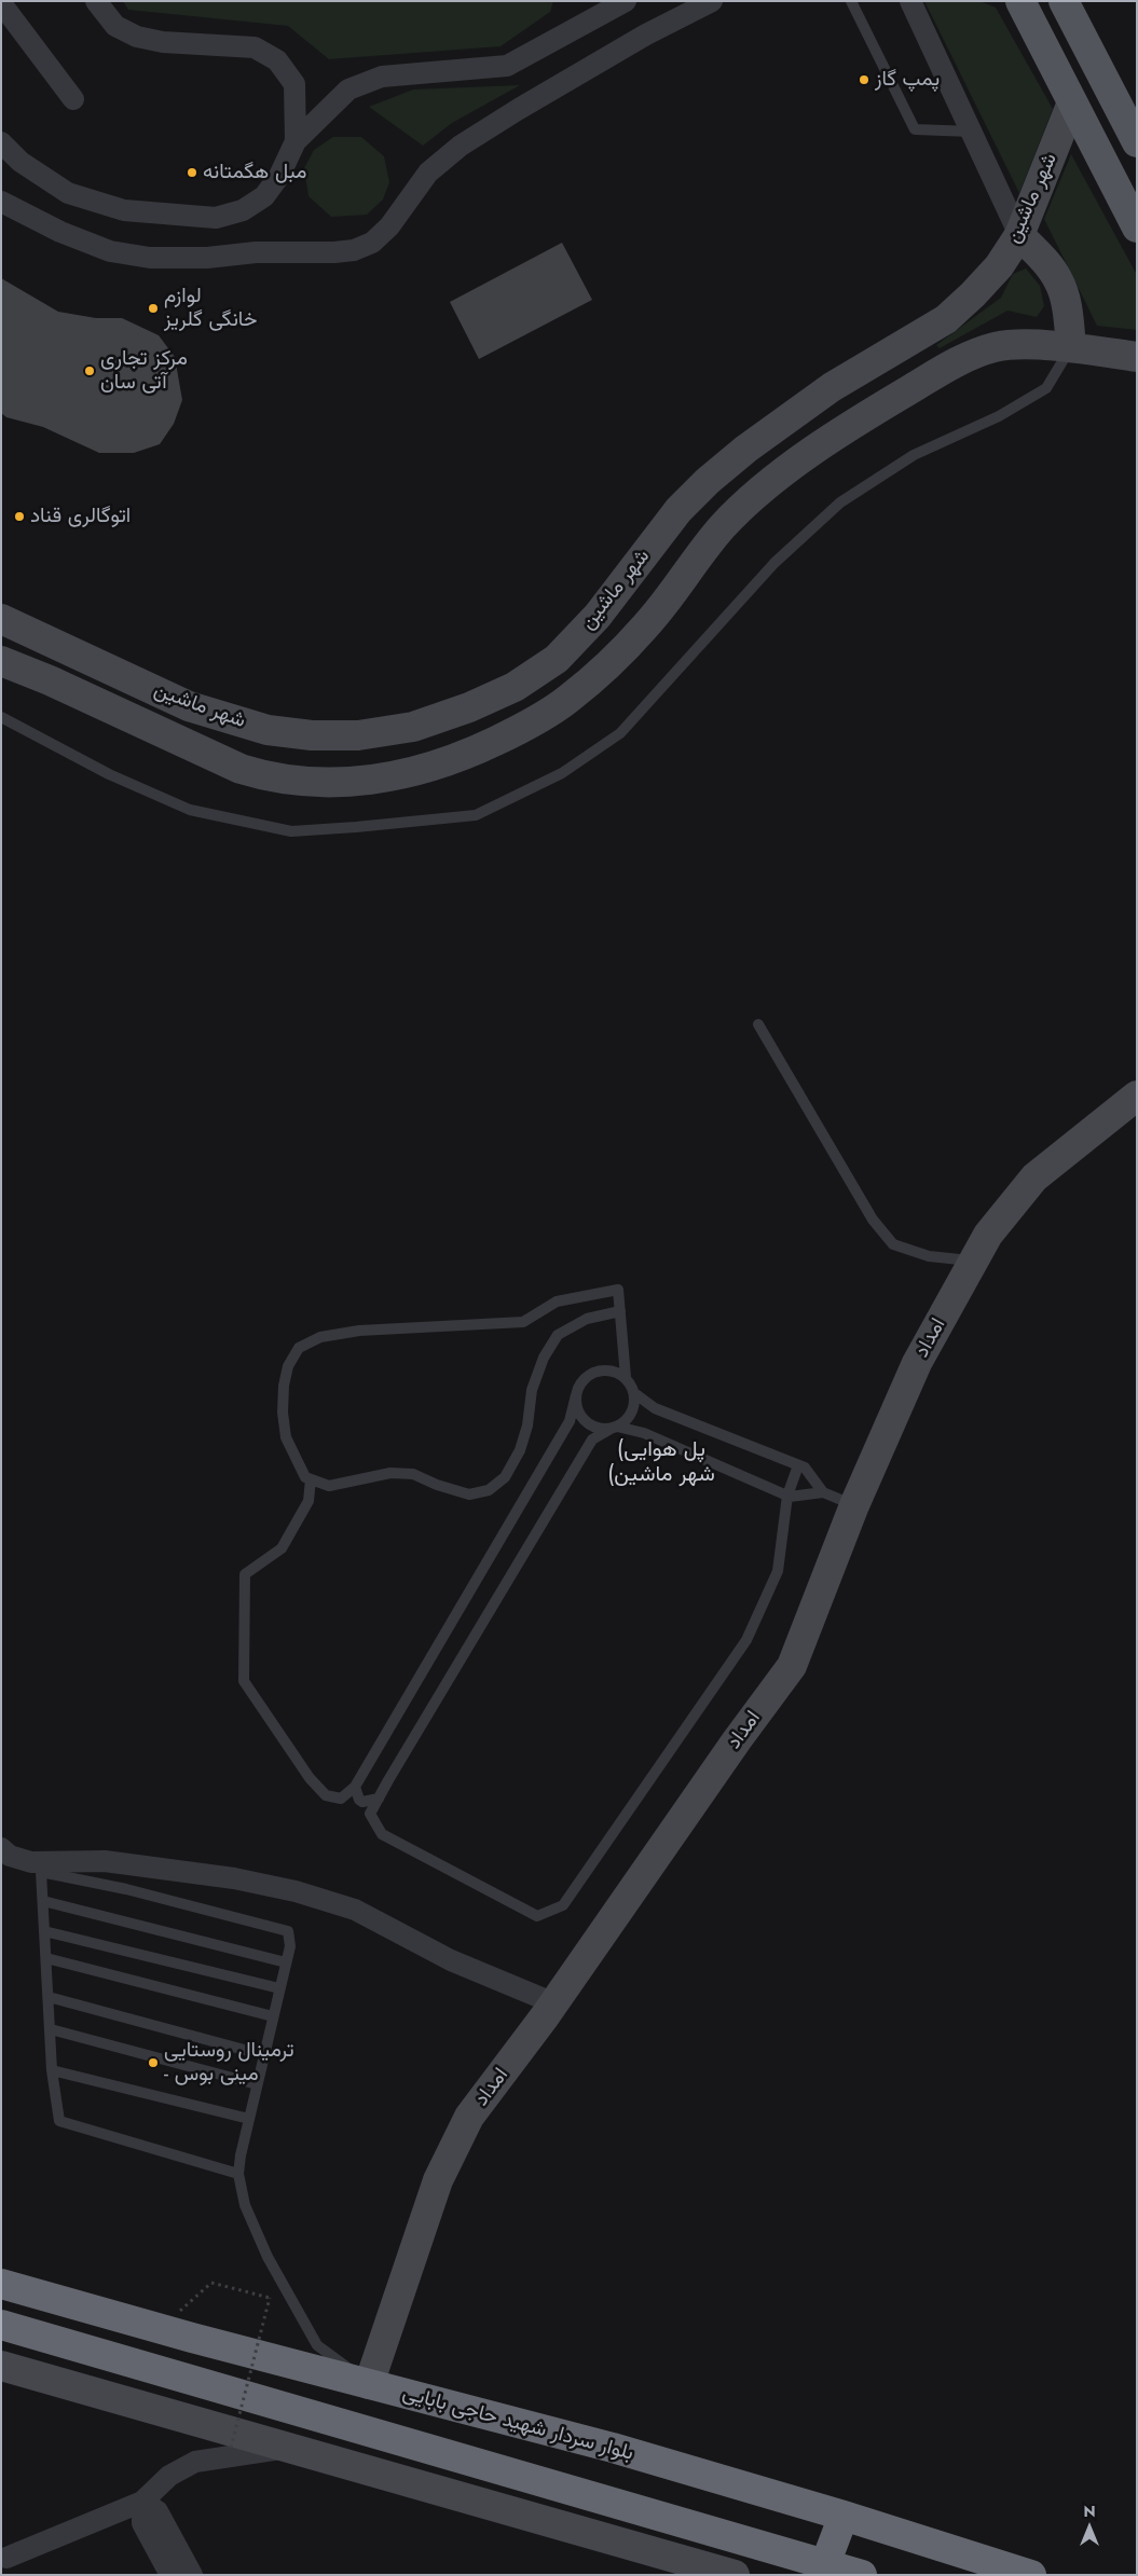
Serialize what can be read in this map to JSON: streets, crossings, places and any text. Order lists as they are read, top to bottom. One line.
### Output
{"streets":{"highway":["بلوار سردار شهید حاجی بابایی"],"street":["شهر ماشین","امداد"]},"crossings":[["امداد","بلوار سردار شهید حاجی بابایی"]],"districts":["(پل هوایی (شهر ماشین"],"places":["پمپ گاز","مبل هگمتانه","لوازم خانگی گلریز","مرکز تجاری آتی سان","اتوگالری قناد","ترمینال روستایی - مینی بوس"],"north":"top"}
